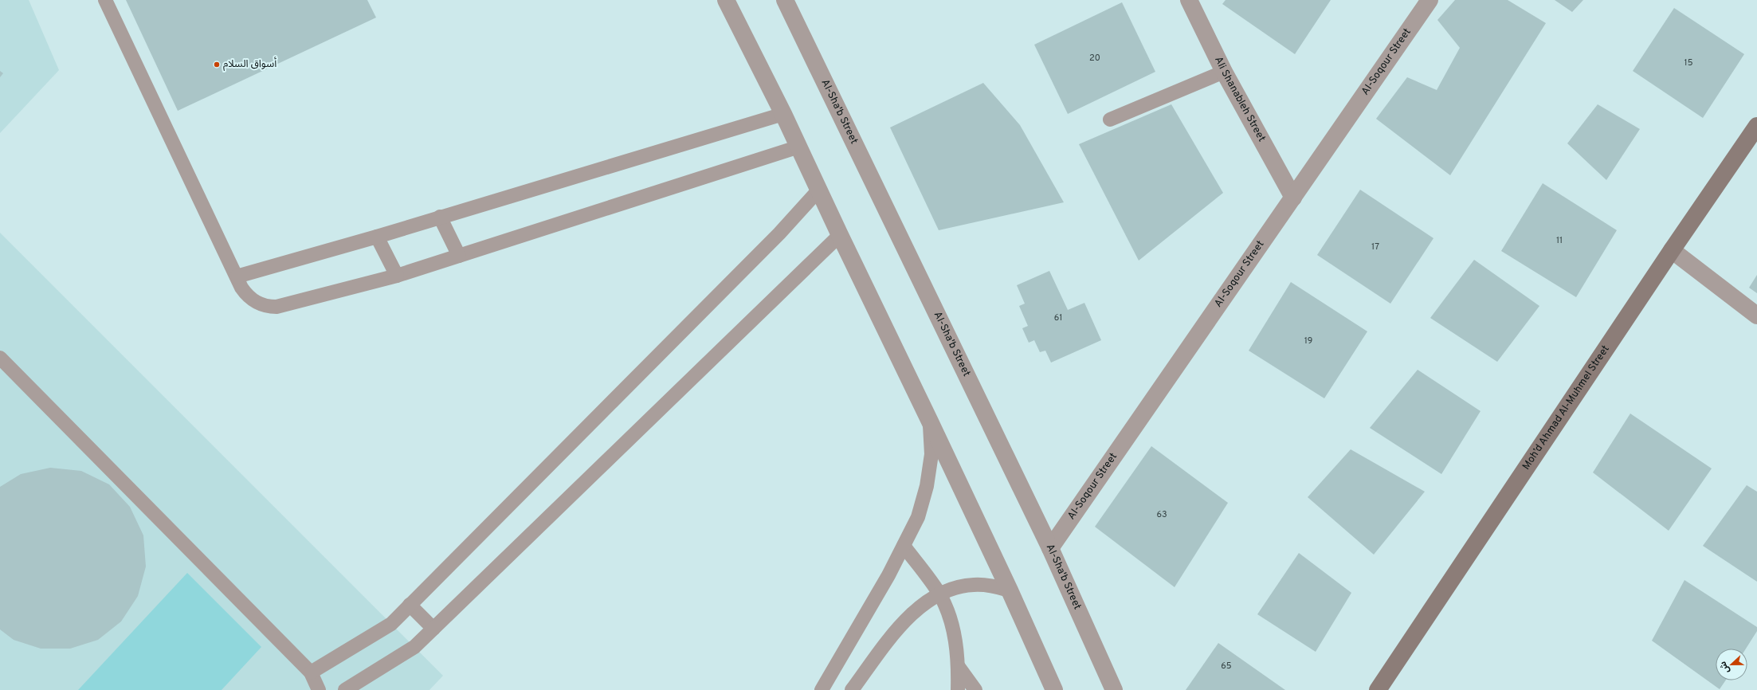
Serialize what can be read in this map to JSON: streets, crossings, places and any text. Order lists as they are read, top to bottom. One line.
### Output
{"streets":{"main road":["Moh’d Ahmad Al-Muhmel Street"],"street":["Al-Soqour Street","Ali Shanableh Street","Al-Sha'b Street"]},"crossings":[["Al-Soqour Street","Ali Shanableh Street"],["Al-Soqour Street","Al-Sha'b Street"]],"places":["أسواق السلام"],"house_numbers":["20","15","11","17","61","19","63","65"],"north":"left"}
